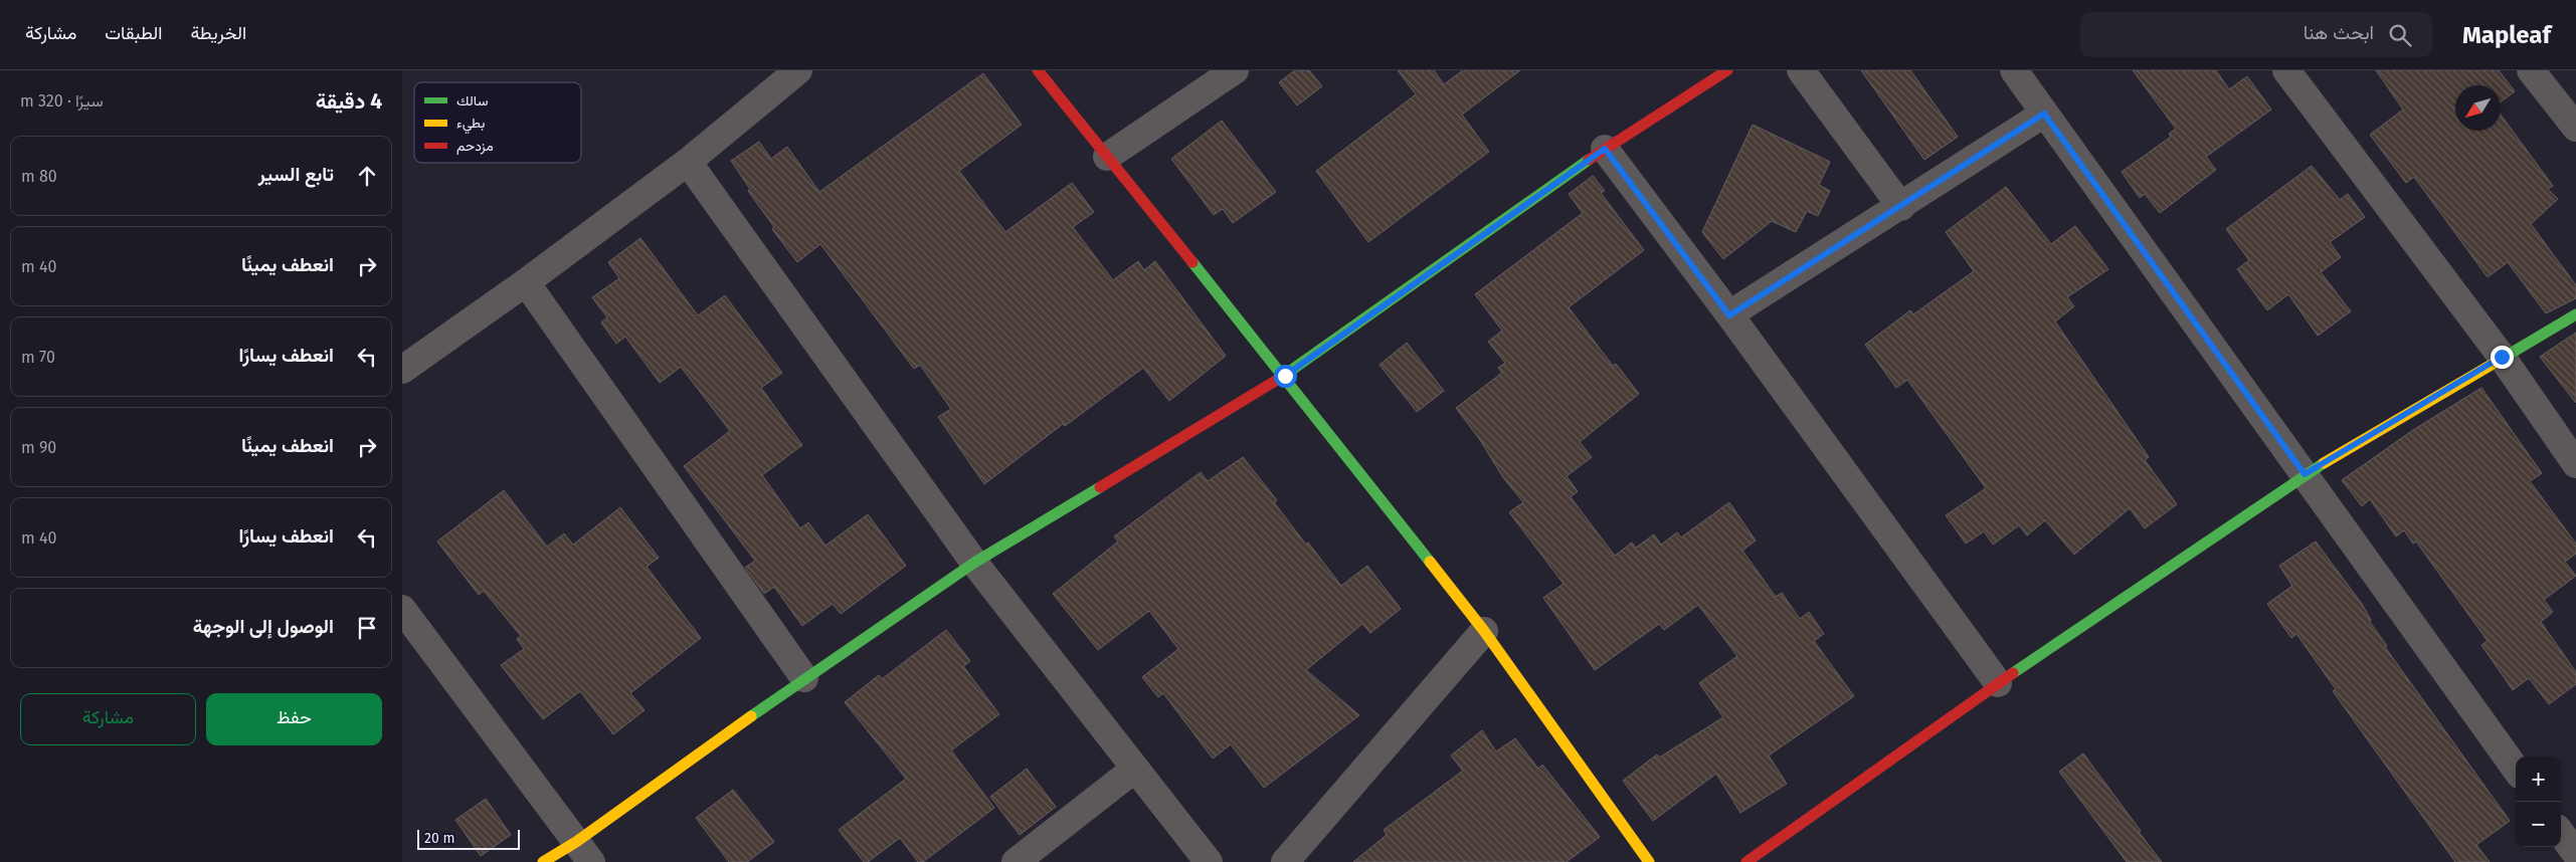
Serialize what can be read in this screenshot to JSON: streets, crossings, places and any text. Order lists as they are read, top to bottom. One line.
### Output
{"legend":["سالك","بطيء","مزدحم"],"scale_bar":"20 m","north":"bottom left","page":{"header":"Mapleaf","search":"ابحث هنا","nav":["الخريطة","الطبقات","مشاركة"],"heading":["4 دقيقة","سيرًا · 320 m"],"list":[["تابع السير","80 m"],["انعطف يمينًا","40 m"],["انعطف يسارًا","70 m"],["انعطف يمينًا","90 m"],["انعطف يسارًا","40 m"],"الوصول إلى الوجهة"],"buttons":["حفظ","مشاركة"],"map_buttons":["+","−"],"scale":"20 m"}}
